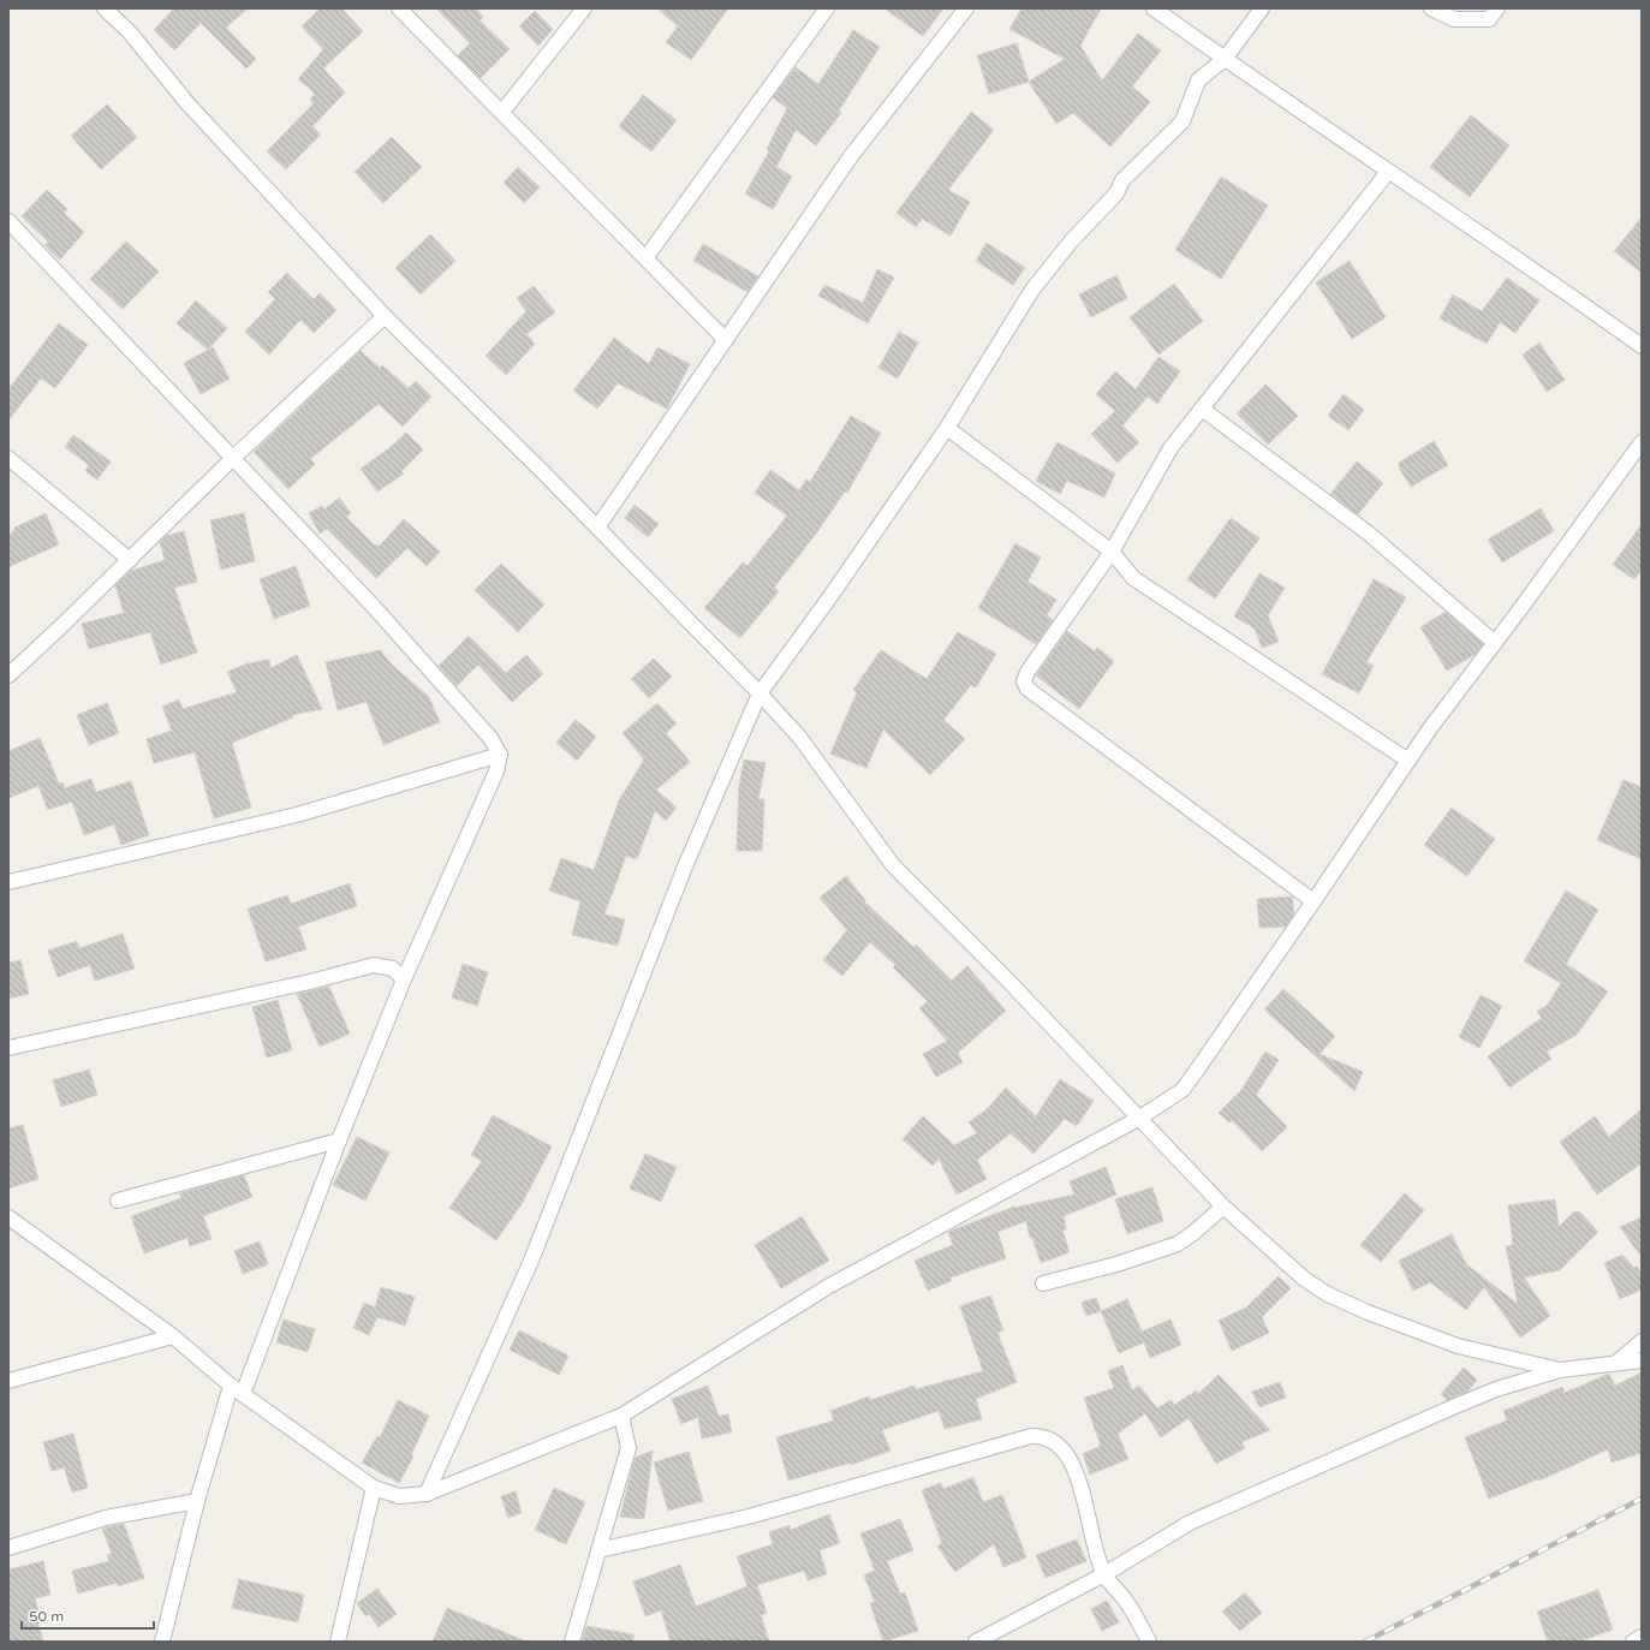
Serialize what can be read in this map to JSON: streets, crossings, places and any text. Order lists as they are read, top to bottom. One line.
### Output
{"scale_bar":"50 m"}
